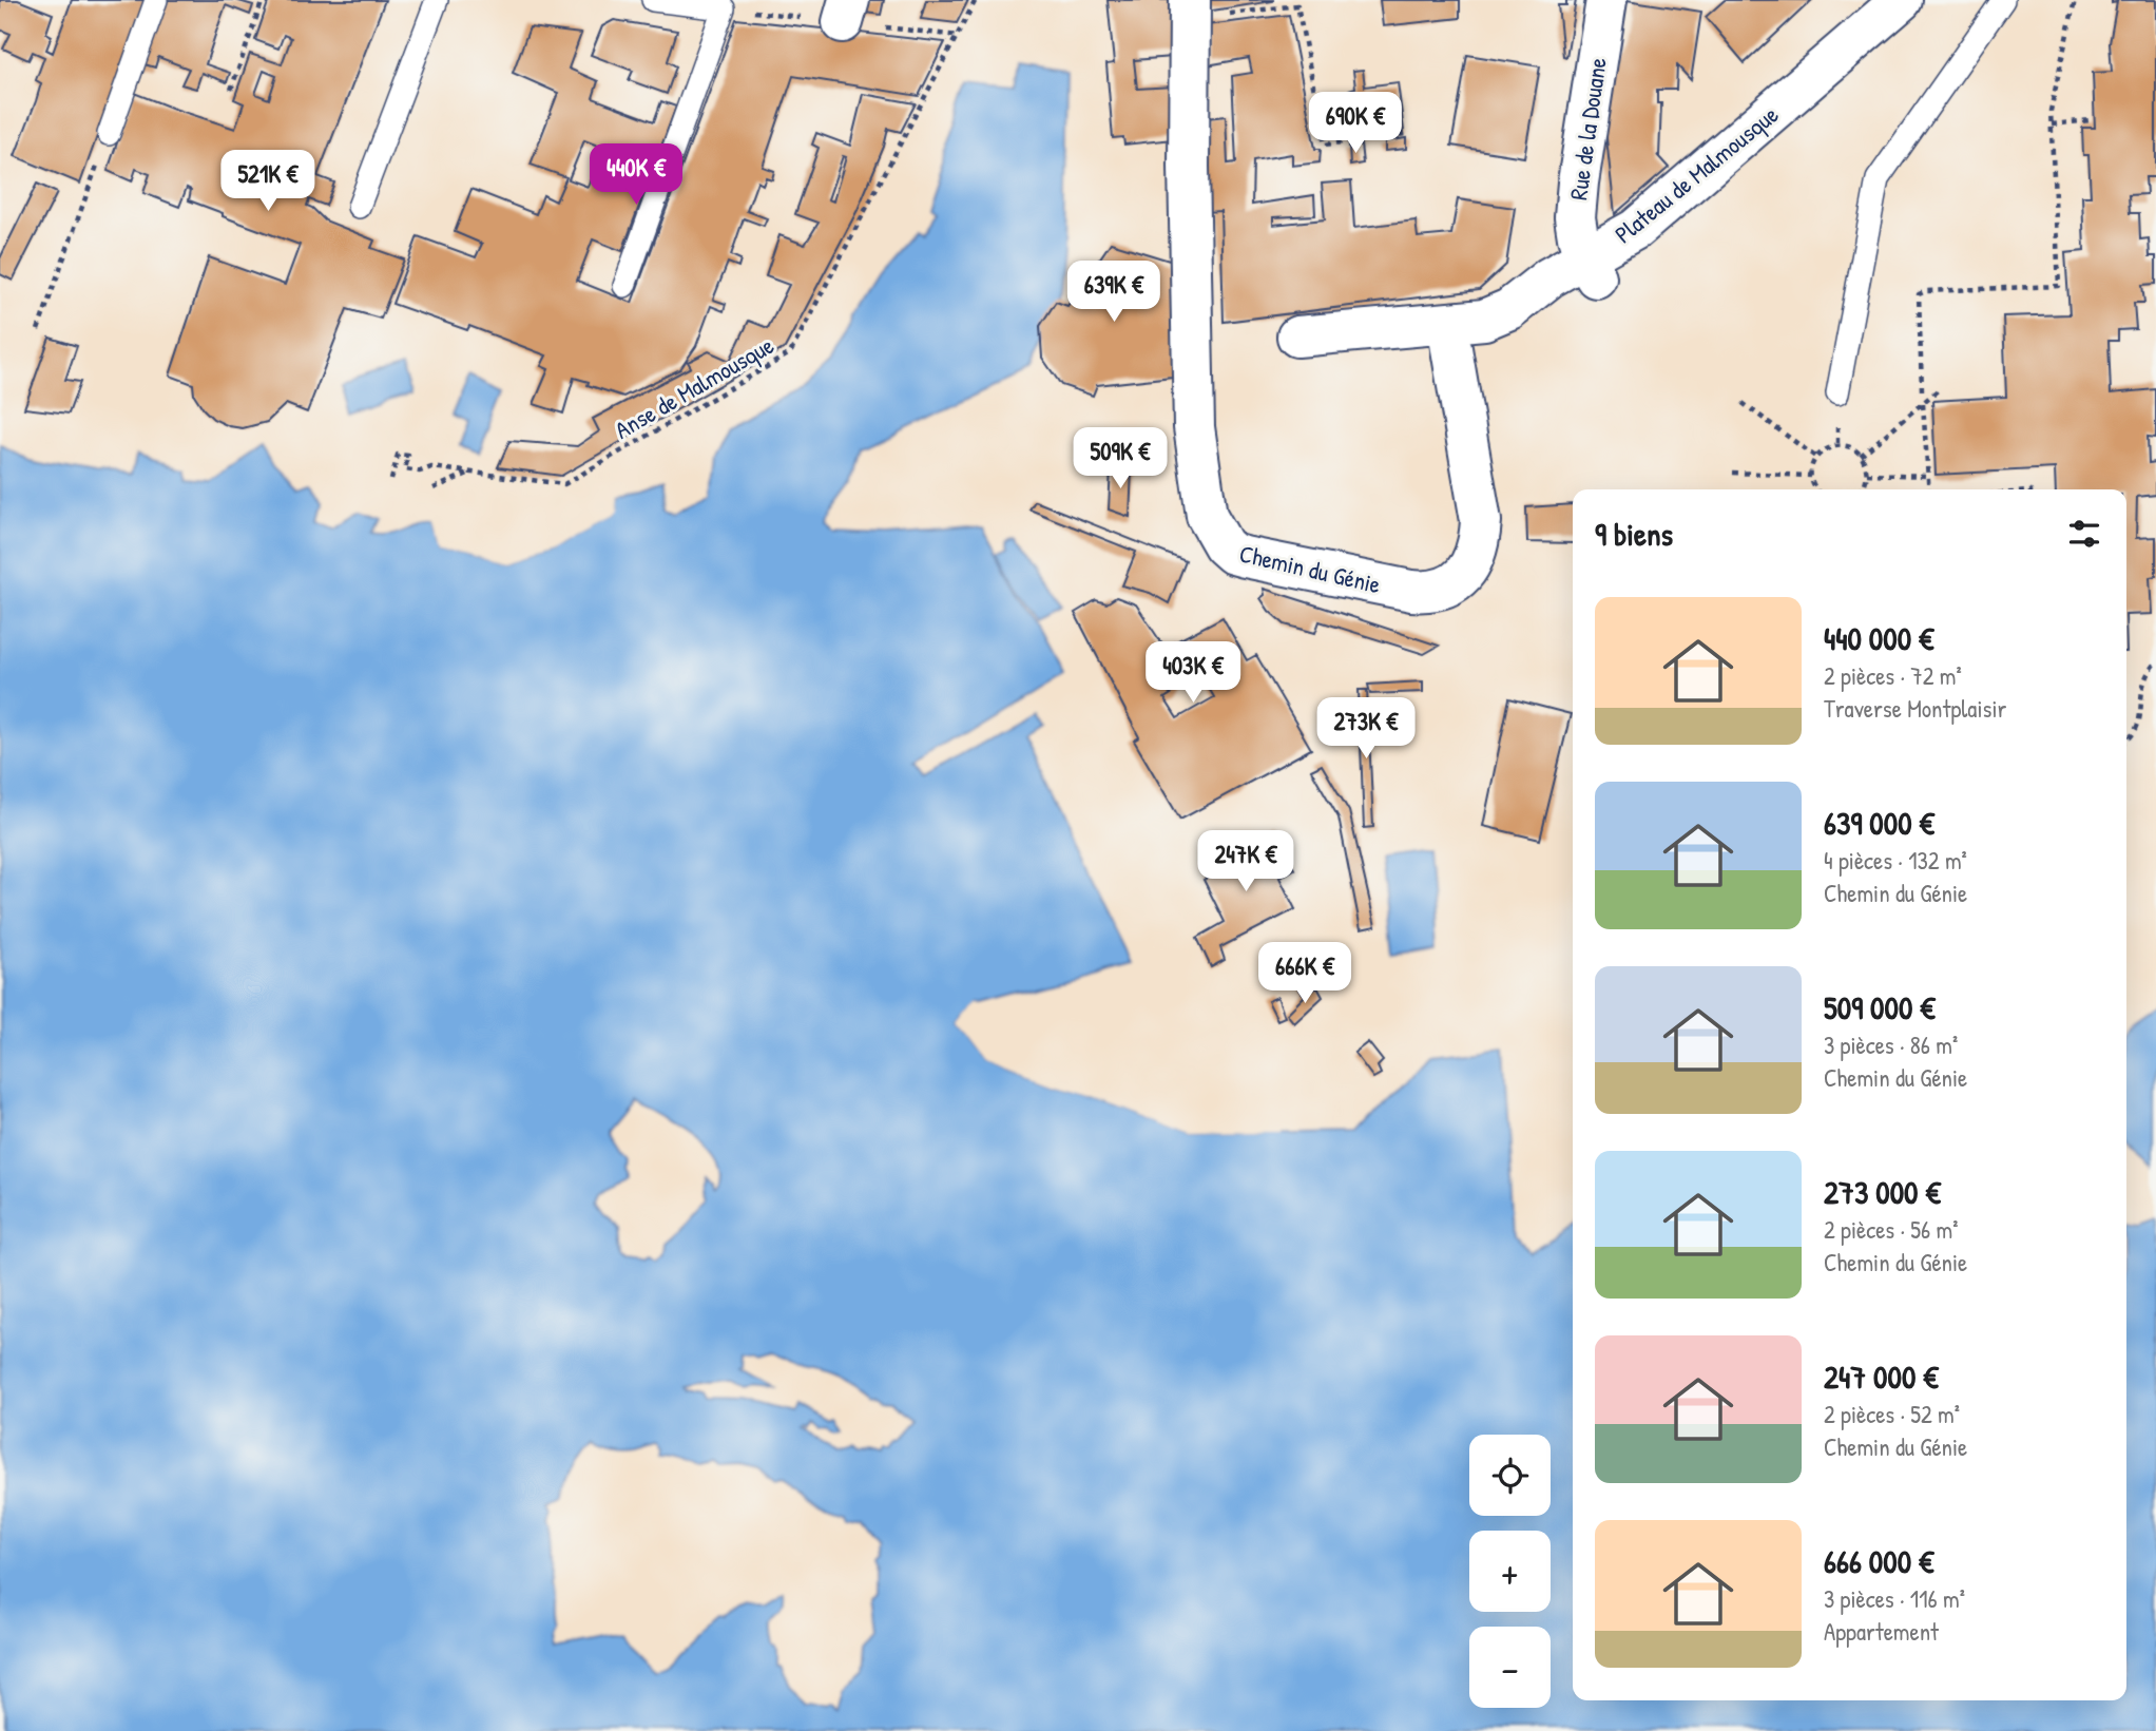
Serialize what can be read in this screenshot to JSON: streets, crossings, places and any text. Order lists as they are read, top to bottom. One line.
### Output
{"streets":{"street":["Rue de la Douane","Plateau de Malmousque","Chemin du Génie"],"path":["Anse de Malmousque"]},"crossings":[["Rue de la Douane","Plateau de Malmousque"],["Plateau de Malmousque","Chemin du Génie"]],"page":{"price":["690K €","440K €","521K €","639K €","509K €","403K €","273K €","247K €","666K €"],"heading":"9 biens","list":[{"name":"440 000 €","note":"2 pièces · 72 m² · Traverse Montplaisir"},{"name":"639 000 €","note":"4 pièces · 132 m² · Chemin du Génie"},{"name":"509 000 €","note":"3 pièces · 86 m² · Chemin du Génie"},{"name":"273 000 €","note":"2 pièces · 56 m² · Chemin du Génie"},{"name":"247 000 €","note":"2 pièces · 52 m² · Chemin du Génie"},{"name":"666 000 €","note":"3 pièces · 116 m² · Appartement"}],"map_buttons":["+","−"]}}
